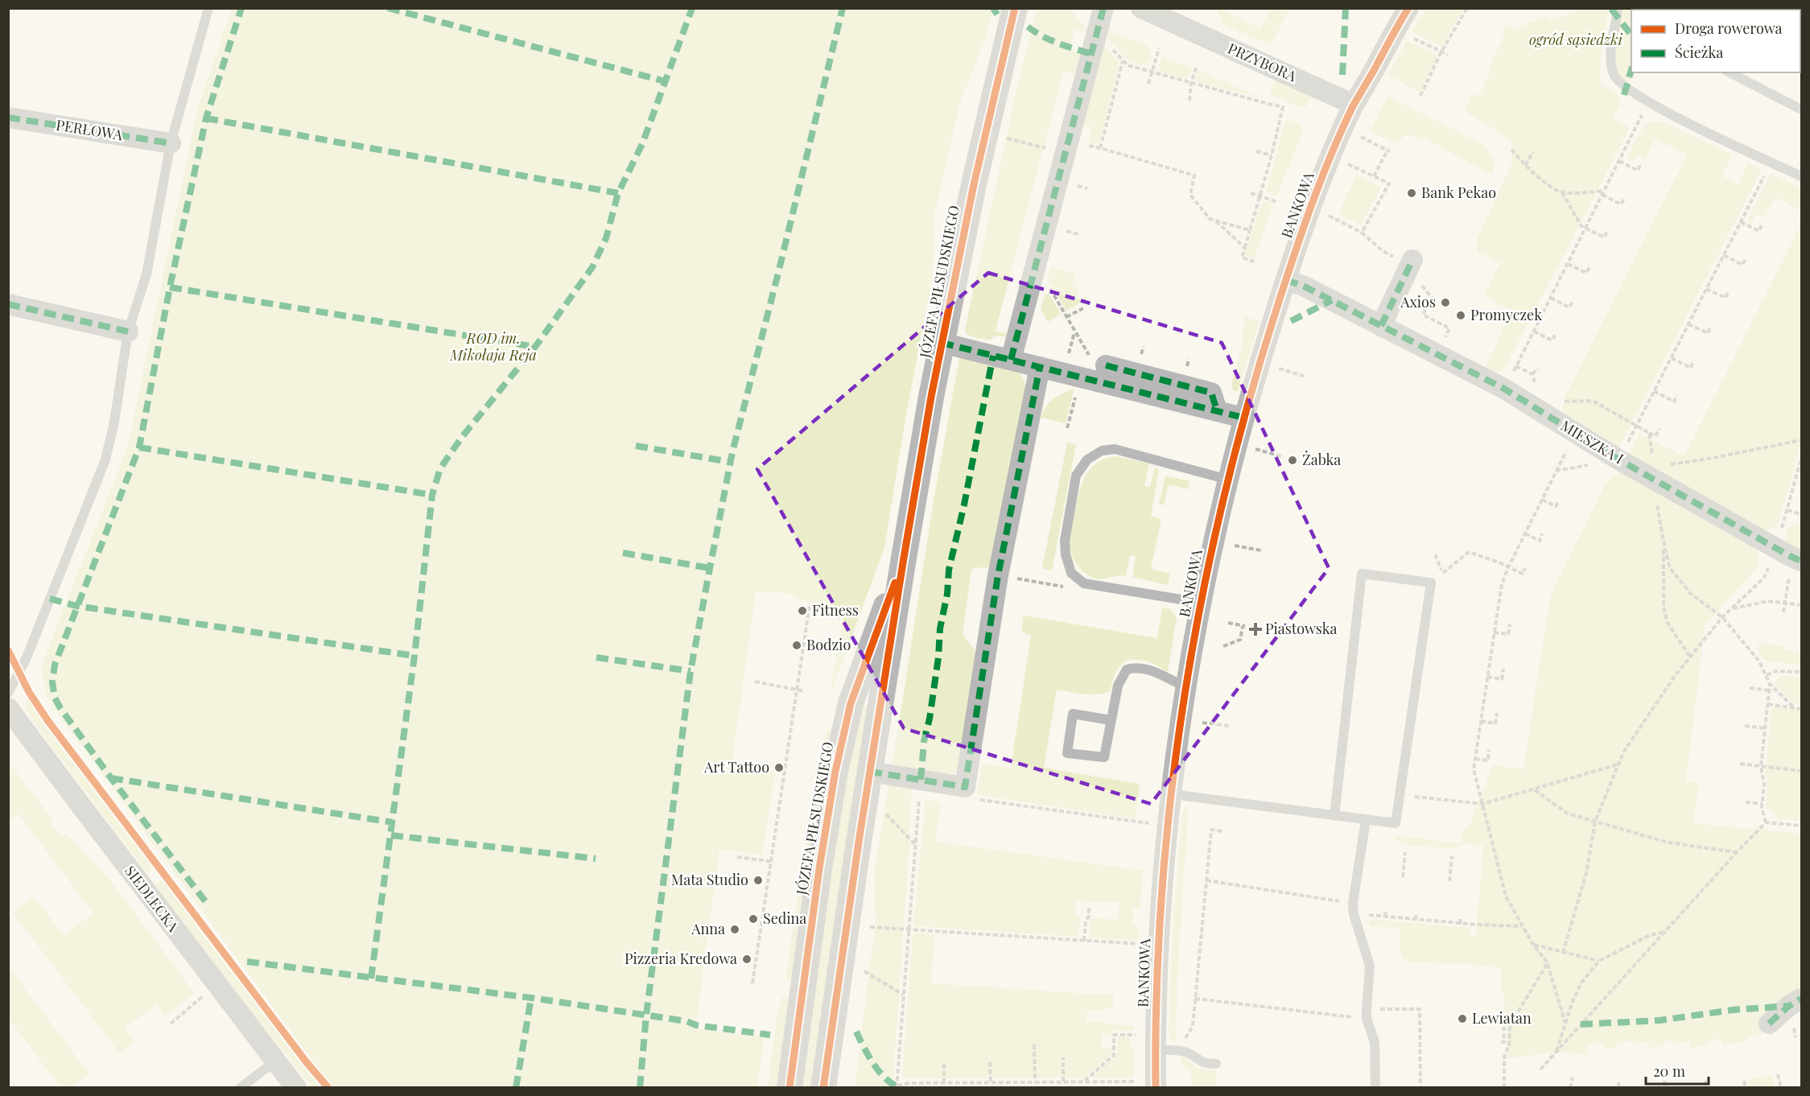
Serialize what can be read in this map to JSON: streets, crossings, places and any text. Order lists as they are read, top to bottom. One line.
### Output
{"streets":{"street":["PRZYBORA","PERŁOWA","BANKOWA","JÓZEFA PIŁSUDSKIEGO","MIESZKA I","SIEDLECKA"]},"crossings":[["PRZYBORA","BANKOWA"],["BANKOWA","MIESZKA I"]],"parks":["ogród sąsiedzki","ROD im. Mikołaja Reja"],"places":{"other":["Bank Pekao","Axios","Promyczek","Żabka","Fitness","Bodzio","Art Tattoo","Mata Studio","Sedina","Anna","Pizzeria Kredowa","Lewiatan"],"health":["Piastowska"]},"legend":["Droga rowerowa","Ścieżka"],"scale_bar":"20 m"}
